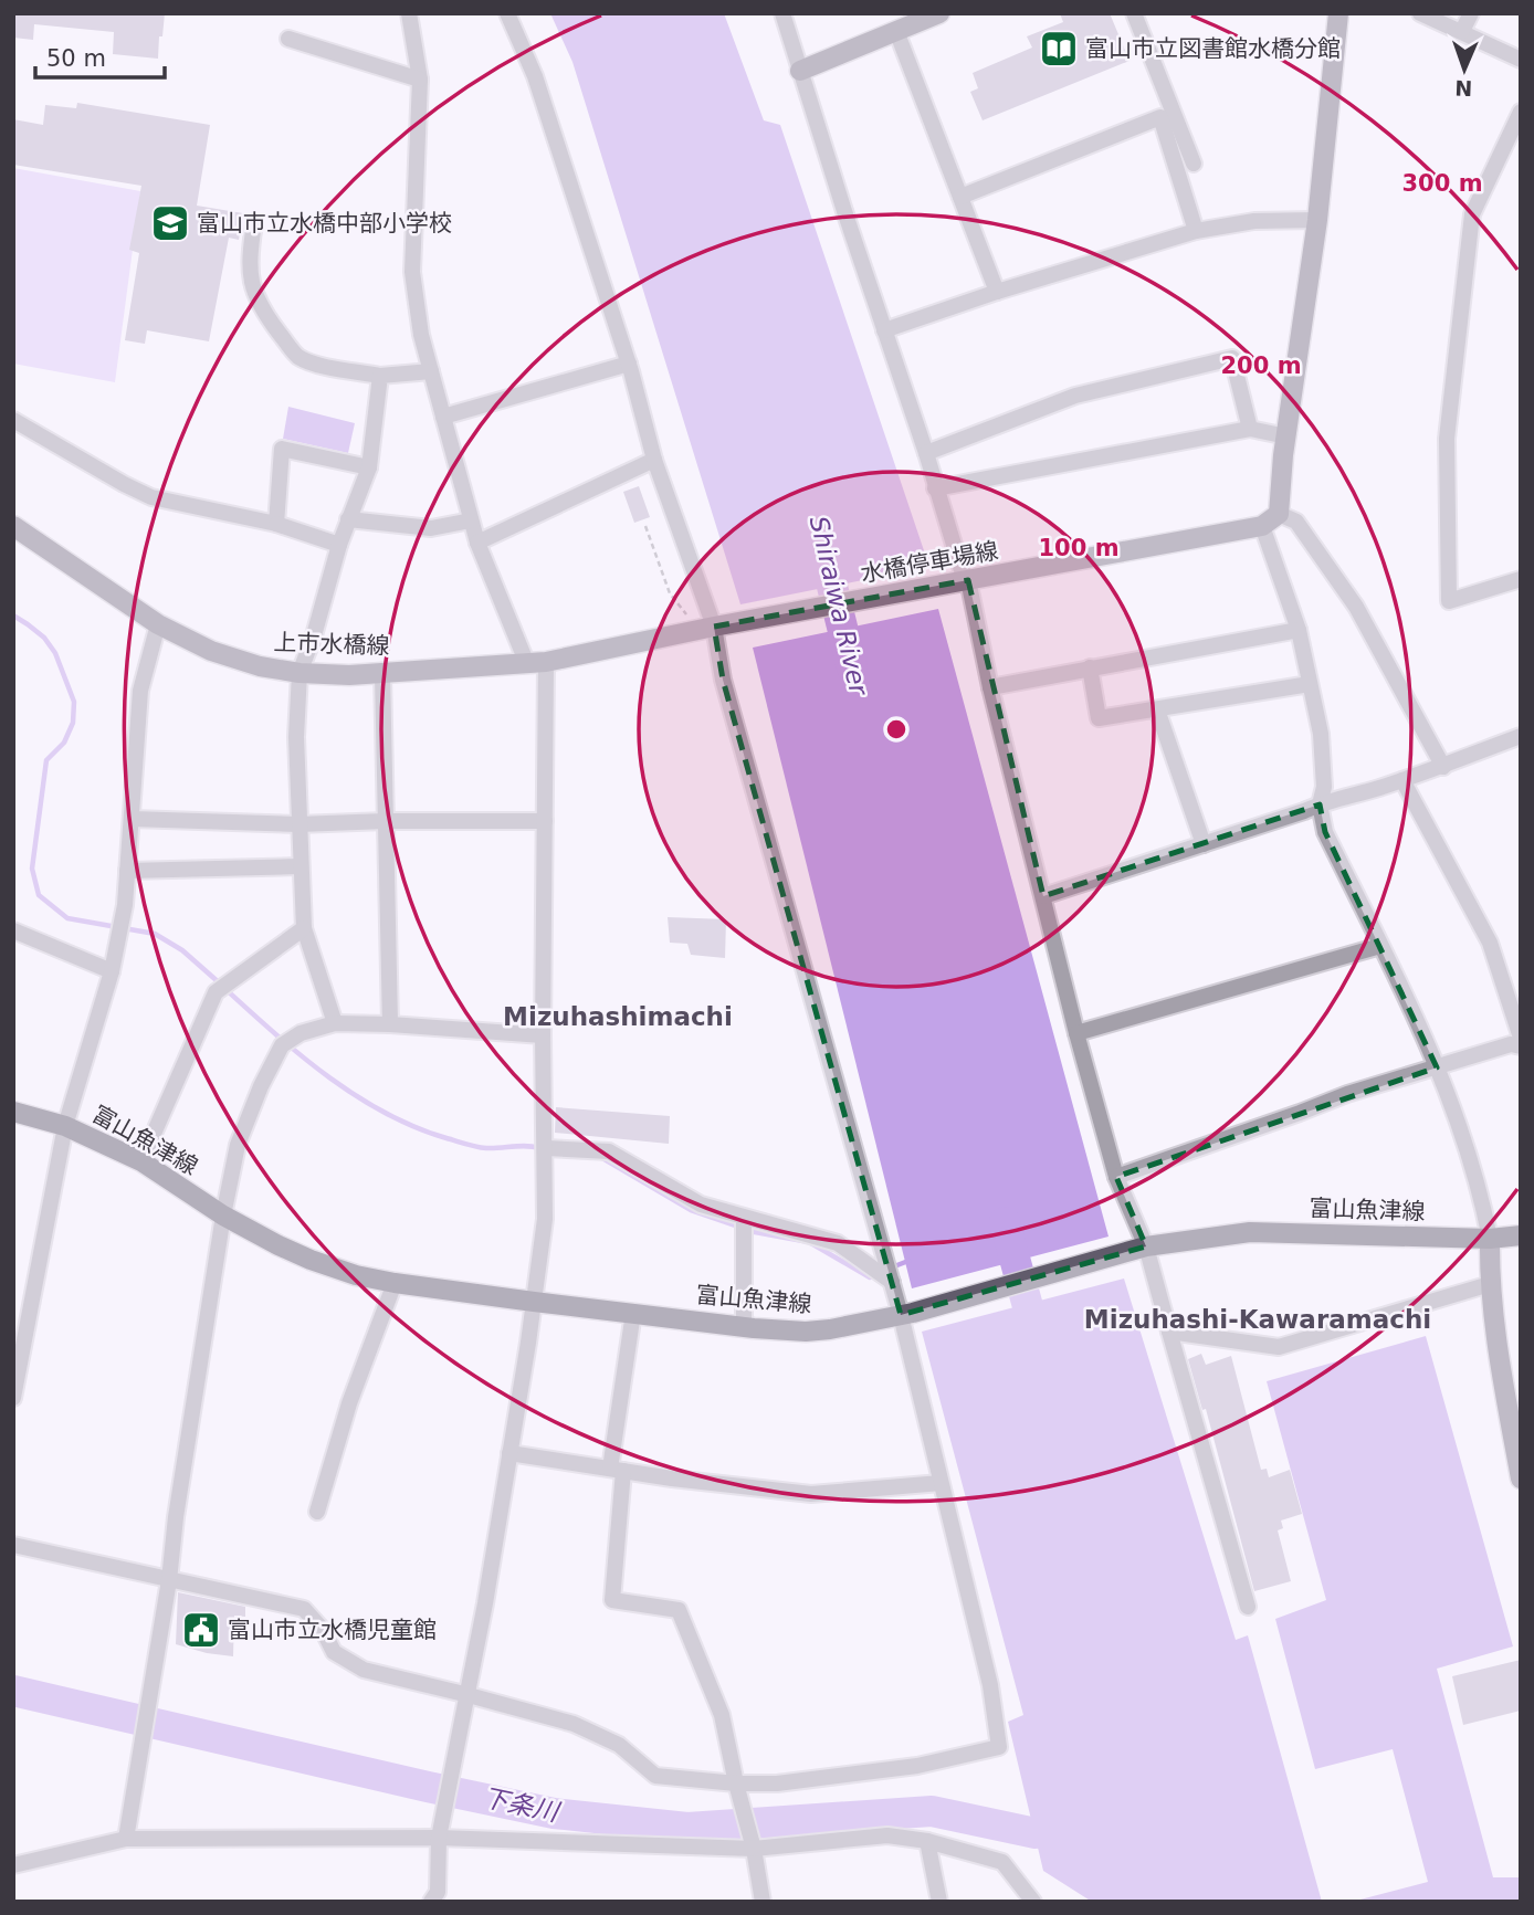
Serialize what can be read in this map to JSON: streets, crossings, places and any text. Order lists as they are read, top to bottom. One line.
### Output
{"streets":{"main road":["水橋停車場線","上市水橋線","富山魚津線"]},"crossings":[["水橋停車場線","上市水橋線"]],"districts":["Mizuhashimachi","Mizuhashi-Kawaramachi"],"water":["Shiraiwa River","下条川"],"places":{"library":["富山市立図書館水橋分館"],"school or university":["富山市立水橋中部小学校"],"public building":["富山市立水橋児童館"]},"scale_bar":"50 m","north":"bottom","rings":["300 m","200 m","100 m"]}
